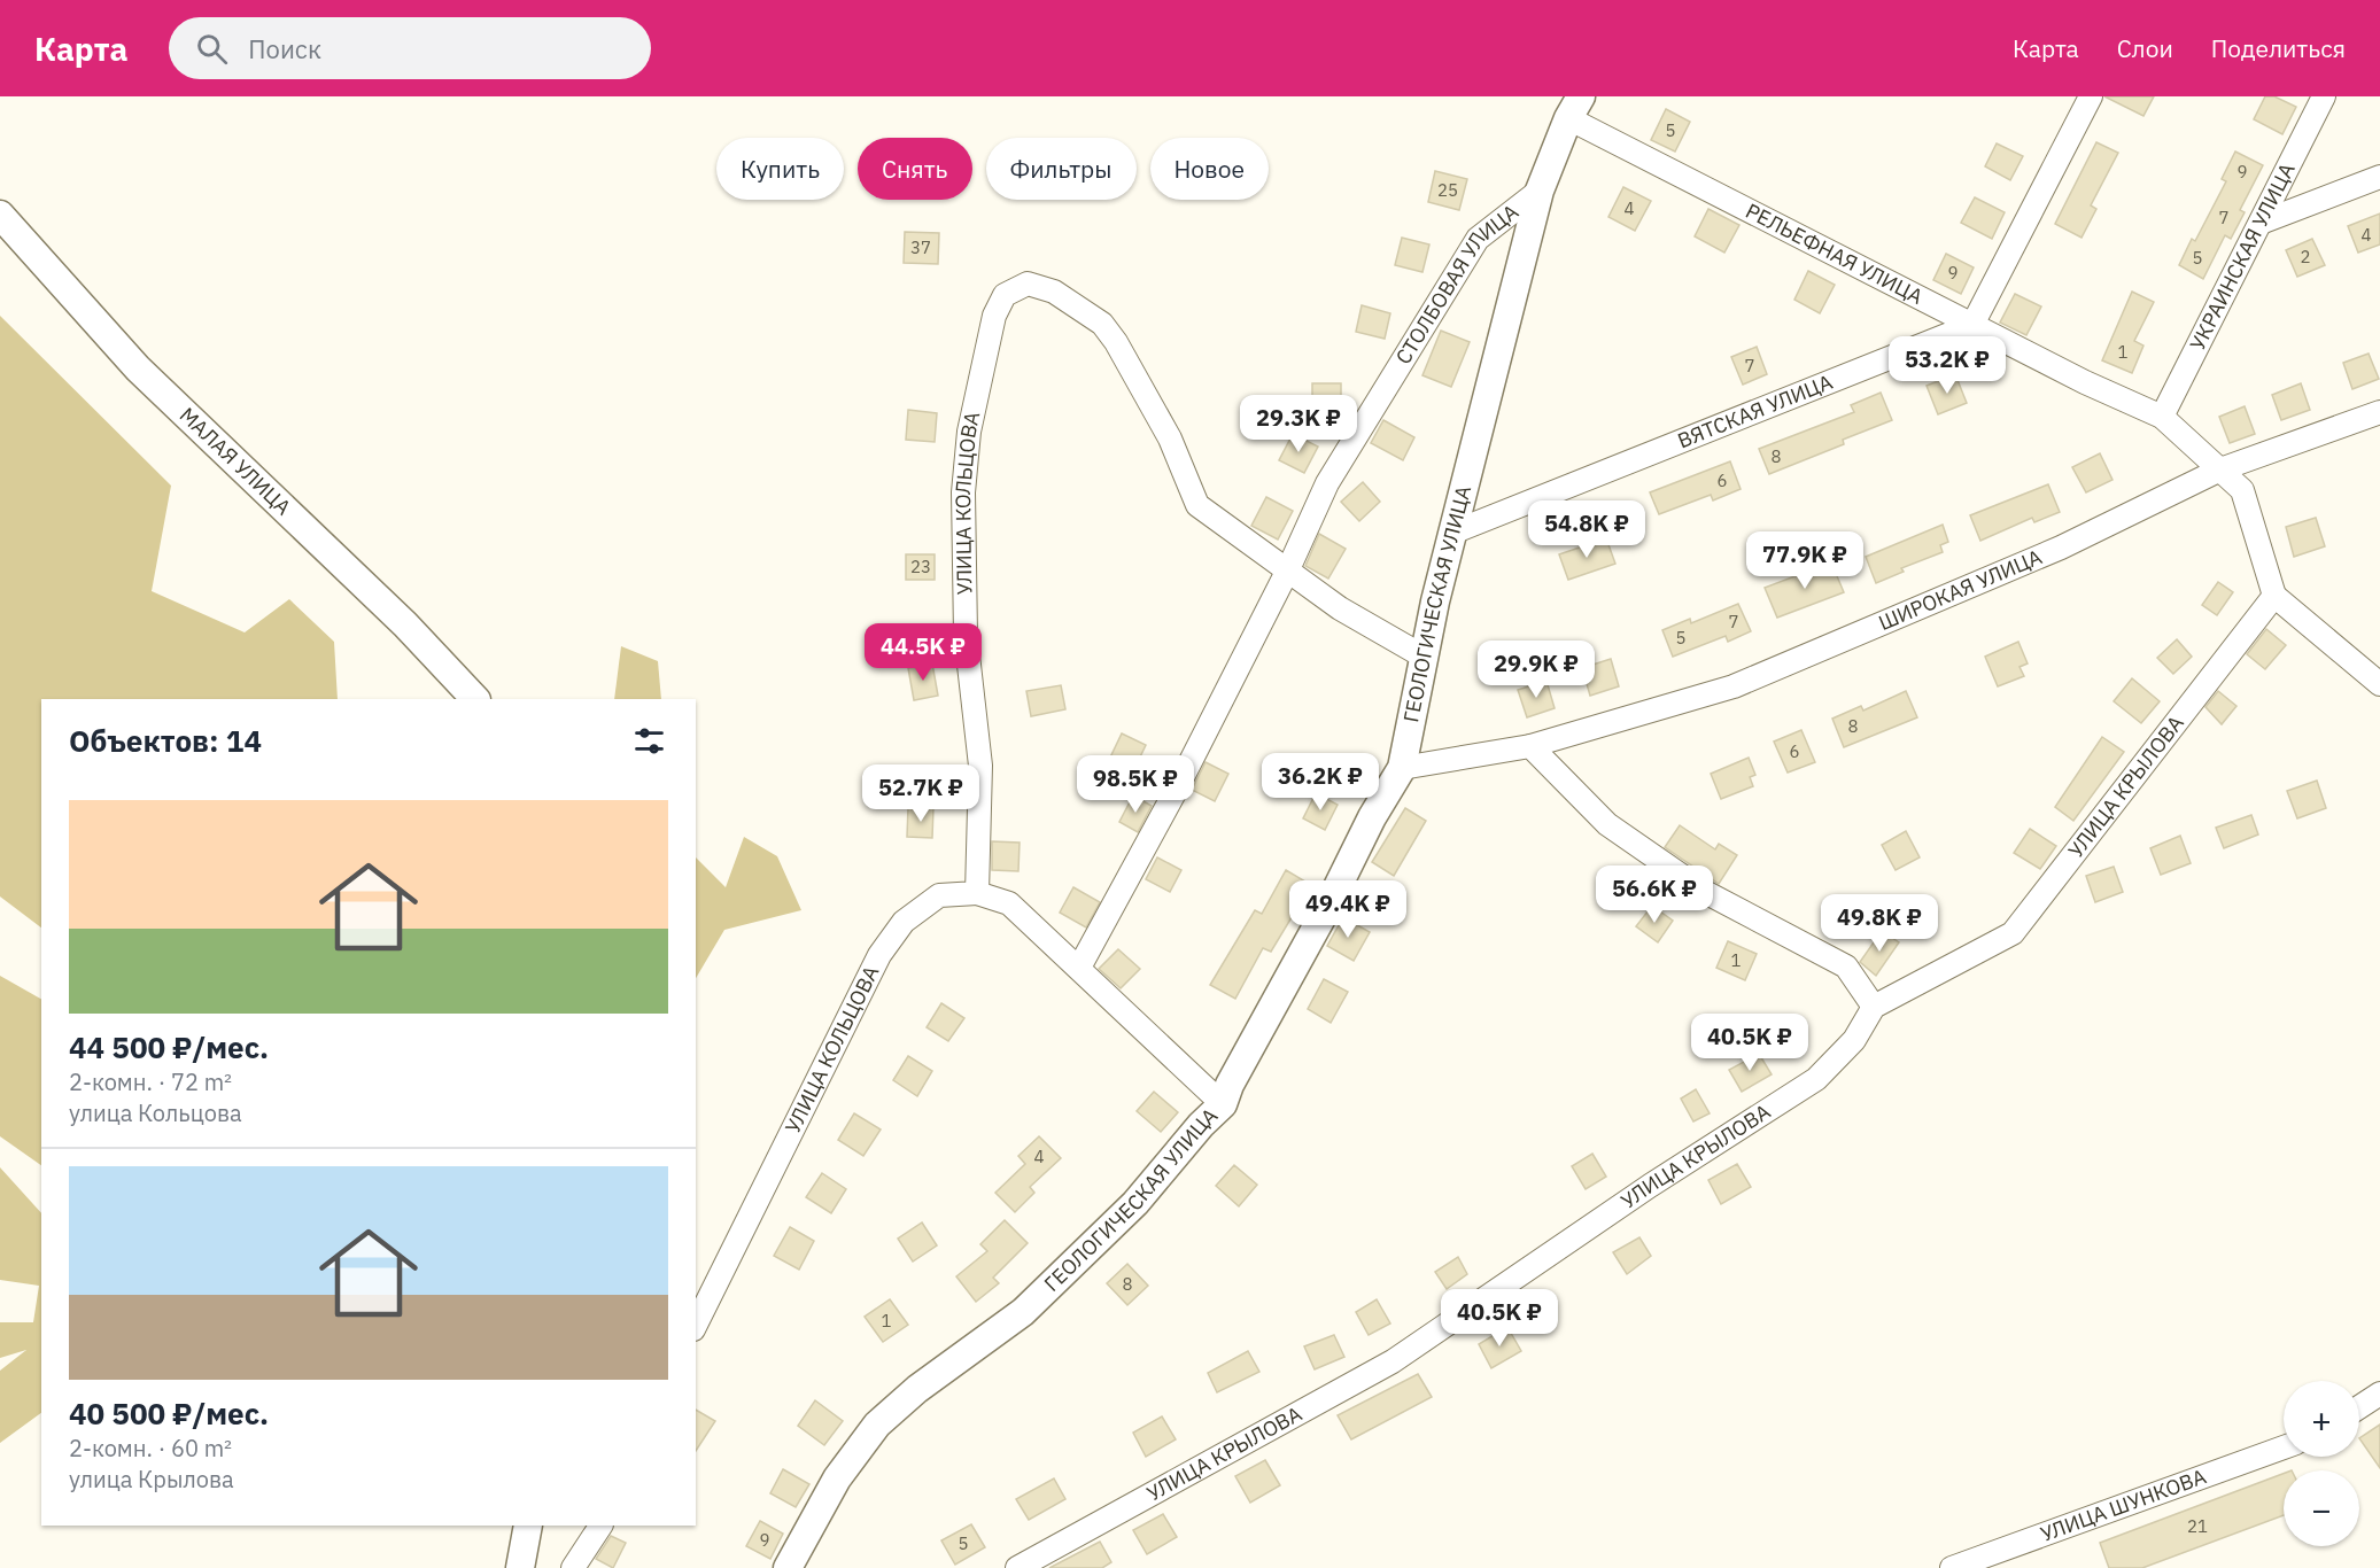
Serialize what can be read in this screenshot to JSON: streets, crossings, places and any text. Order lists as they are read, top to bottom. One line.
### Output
{"streets":{"street":["РЕЛЬЕФНАЯ УЛИЦА","УКРАИНСКАЯ УЛИЦА","СТОЛБОВАЯ УЛИЦА","ВЯТСКАЯ УЛИЦА","МАЛАЯ УЛИЦА","УЛИЦА КОЛЬЦОВА","ШИРОКАЯ УЛИЦА","ГЕОЛОГИЧЕСКАЯ УЛИЦА","УЛИЦА КРЫЛОВА","УЛИЦА ШУНКОВА"]},"crossings":[["РЕЛЬЕФНАЯ УЛИЦА","УКРАИНСКАЯ УЛИЦА"],["РЕЛЬЕФНАЯ УЛИЦА","ВЯТСКАЯ УЛИЦА"],["РЕЛЬЕФНАЯ УЛИЦА","ШИРОКАЯ УЛИЦА"],["РЕЛЬЕФНАЯ УЛИЦА","ГЕОЛОГИЧЕСКАЯ УЛИЦА"],["РЕЛЬЕФНАЯ УЛИЦА","УЛИЦА КРЫЛОВА"],["СТОЛБОВАЯ УЛИЦА","УЛИЦА КОЛЬЦОВА"],["СТОЛБОВАЯ УЛИЦА","ГЕОЛОГИЧЕСКАЯ УЛИЦА"],["ВЯТСКАЯ УЛИЦА","ГЕОЛОГИЧЕСКАЯ УЛИЦА"],["ШИРОКАЯ УЛИЦА","ГЕОЛОГИЧЕСКАЯ УЛИЦА"]],"house_numbers":["5","9","25","4","7","4","37","2","5","9","1","7","8","6","23","7","5","8","6","1","4","8","1","21","9","5"],"page":{"header":"Карта","search":"Поиск","nav":["Карта","Слои","Поделиться"],"chip":["Купить","Снять","Фильтры","Новое"],"price":["53.2K ₽","29.3K ₽","54.8K ₽","77.9K ₽","44.5K ₽","29.9K ₽","36.2K ₽","98.5K ₽","52.7K ₽","56.6K ₽","49.4K ₽","49.8K ₽","40.5K ₽","40.5K ₽"],"heading":"Объектов: 14","list":[{"name":"44 500 ₽/мес.","note":"2-комн. · 72 m² · улица Кольцова"},{"name":"40 500 ₽/мес.","note":"2-комн. · 60 m² · улица Крылова"}],"map_buttons":["+","−"]}}
